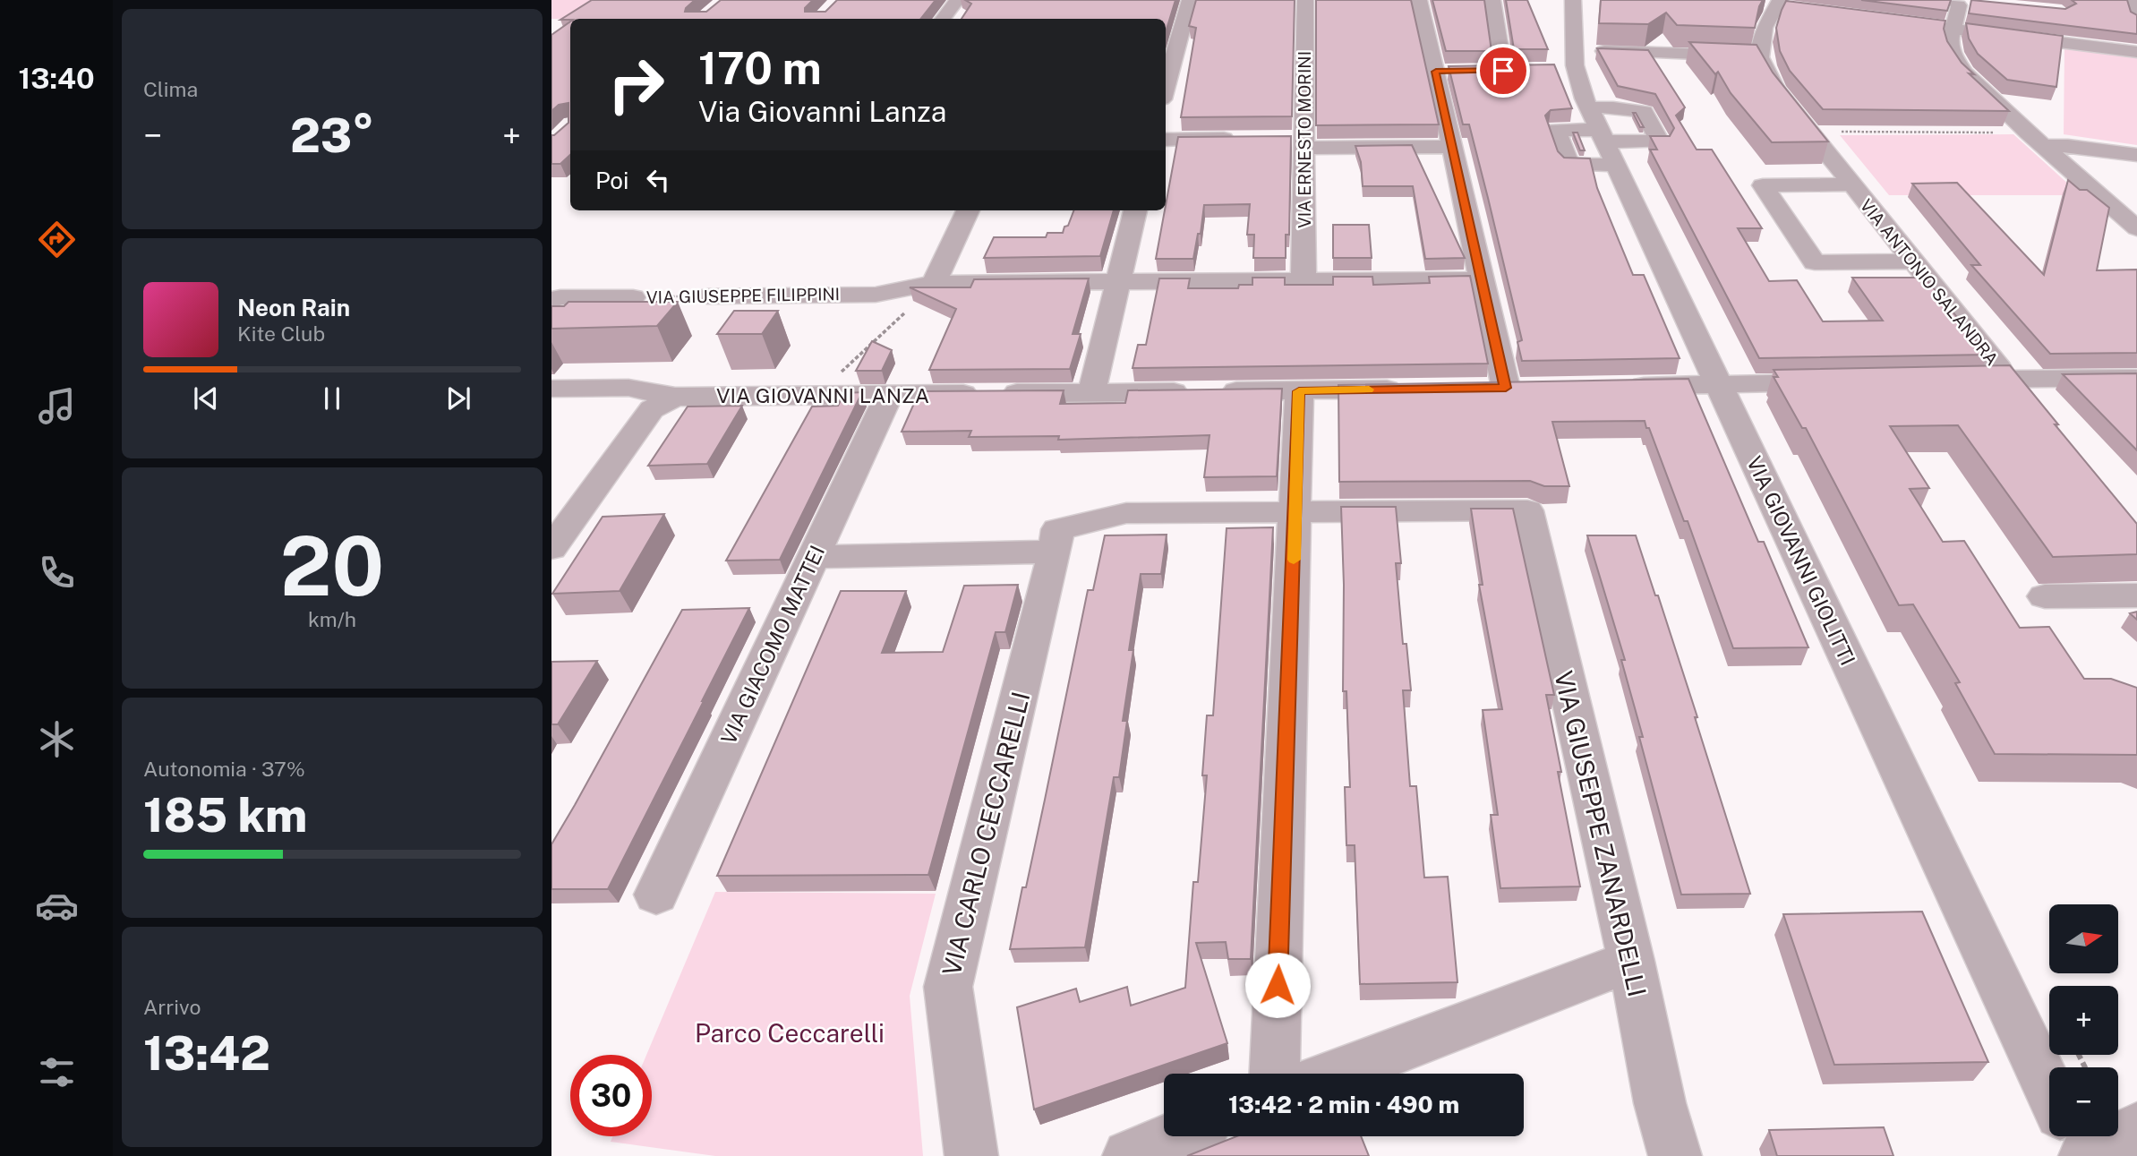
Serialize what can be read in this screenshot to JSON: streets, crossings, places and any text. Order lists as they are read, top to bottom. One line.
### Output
{"streets":{"street":["VIA ERNESTO MORINI","VIA ANTONIO SALANDRA","VIA GIUSEPPE FILIPPINI","VIA GIOVANNI LANZA","VIA GIOVANNI GIOLITTI","VIA GIACOMO MATTEI","VIA CARLO CECCARELLI","VIA GIUSEPPE ZANARDELLI"]},"crossings":[["VIA ERNESTO MORINI","VIA GIUSEPPE FILIPPINI"],["VIA GIOVANNI LANZA","VIA GIACOMO MATTEI"]],"parks":["Parco Ceccarelli"],"north":"right","page":{"tabs":"13:40","tile":["Clima",["20","km/h"],["Autonomia · 37%","185 km"],["Arrivo","13:42"]],"turn":["170 m","Via Giovanni Lanza"],"heat":["−","23°","+"],"then":"Poi","song":["Neon Rain","Kite Club"],"map_buttons":["+","−"],"limit":"30","trip":"13:42 · 2 min · 490 m"}}
